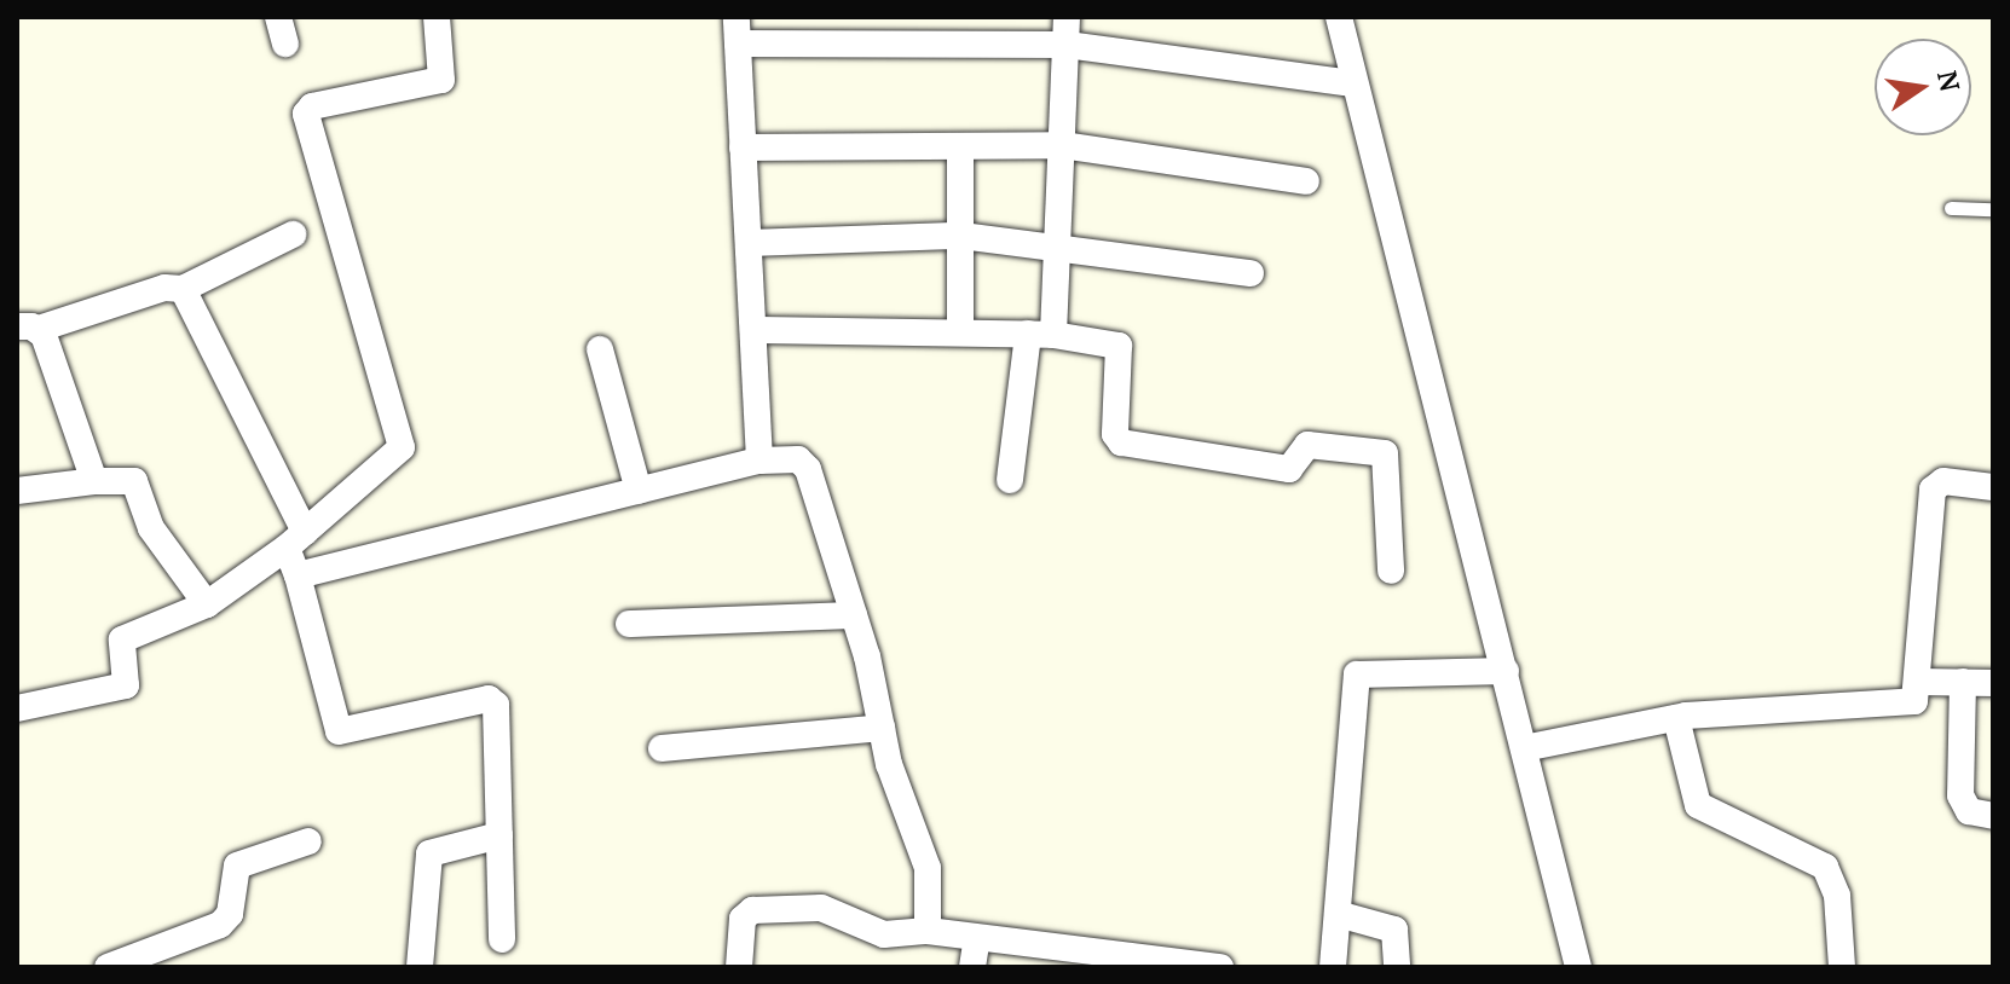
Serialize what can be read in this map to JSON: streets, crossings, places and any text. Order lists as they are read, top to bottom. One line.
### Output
{"north":"right"}
